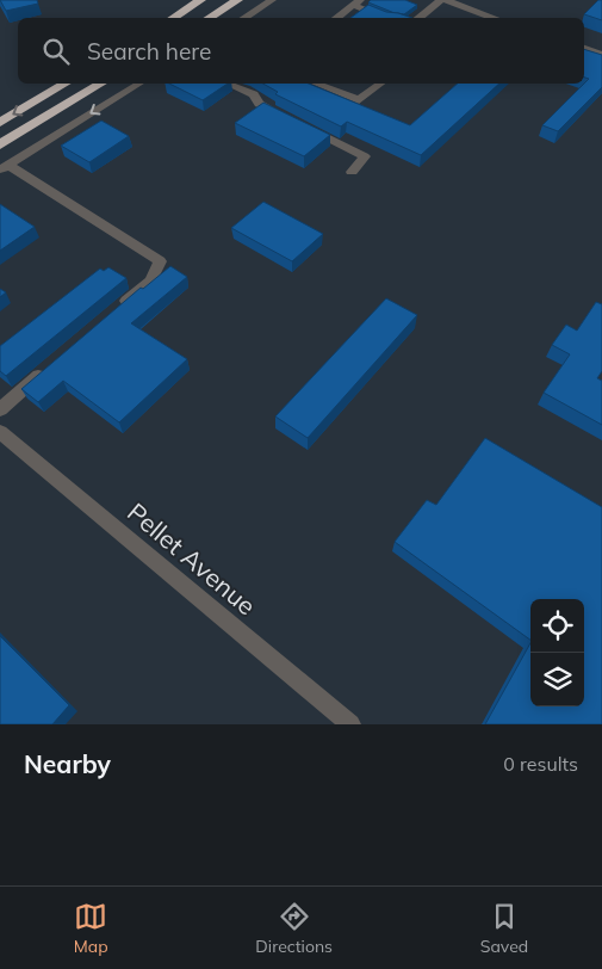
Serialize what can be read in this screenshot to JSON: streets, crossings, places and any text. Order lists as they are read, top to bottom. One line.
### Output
{"streets":{"street":["Pellet Avenue"]},"page":{"search":"Search here","heading":["Nearby","0 results"],"nav":["Map","Directions","Saved"]}}
